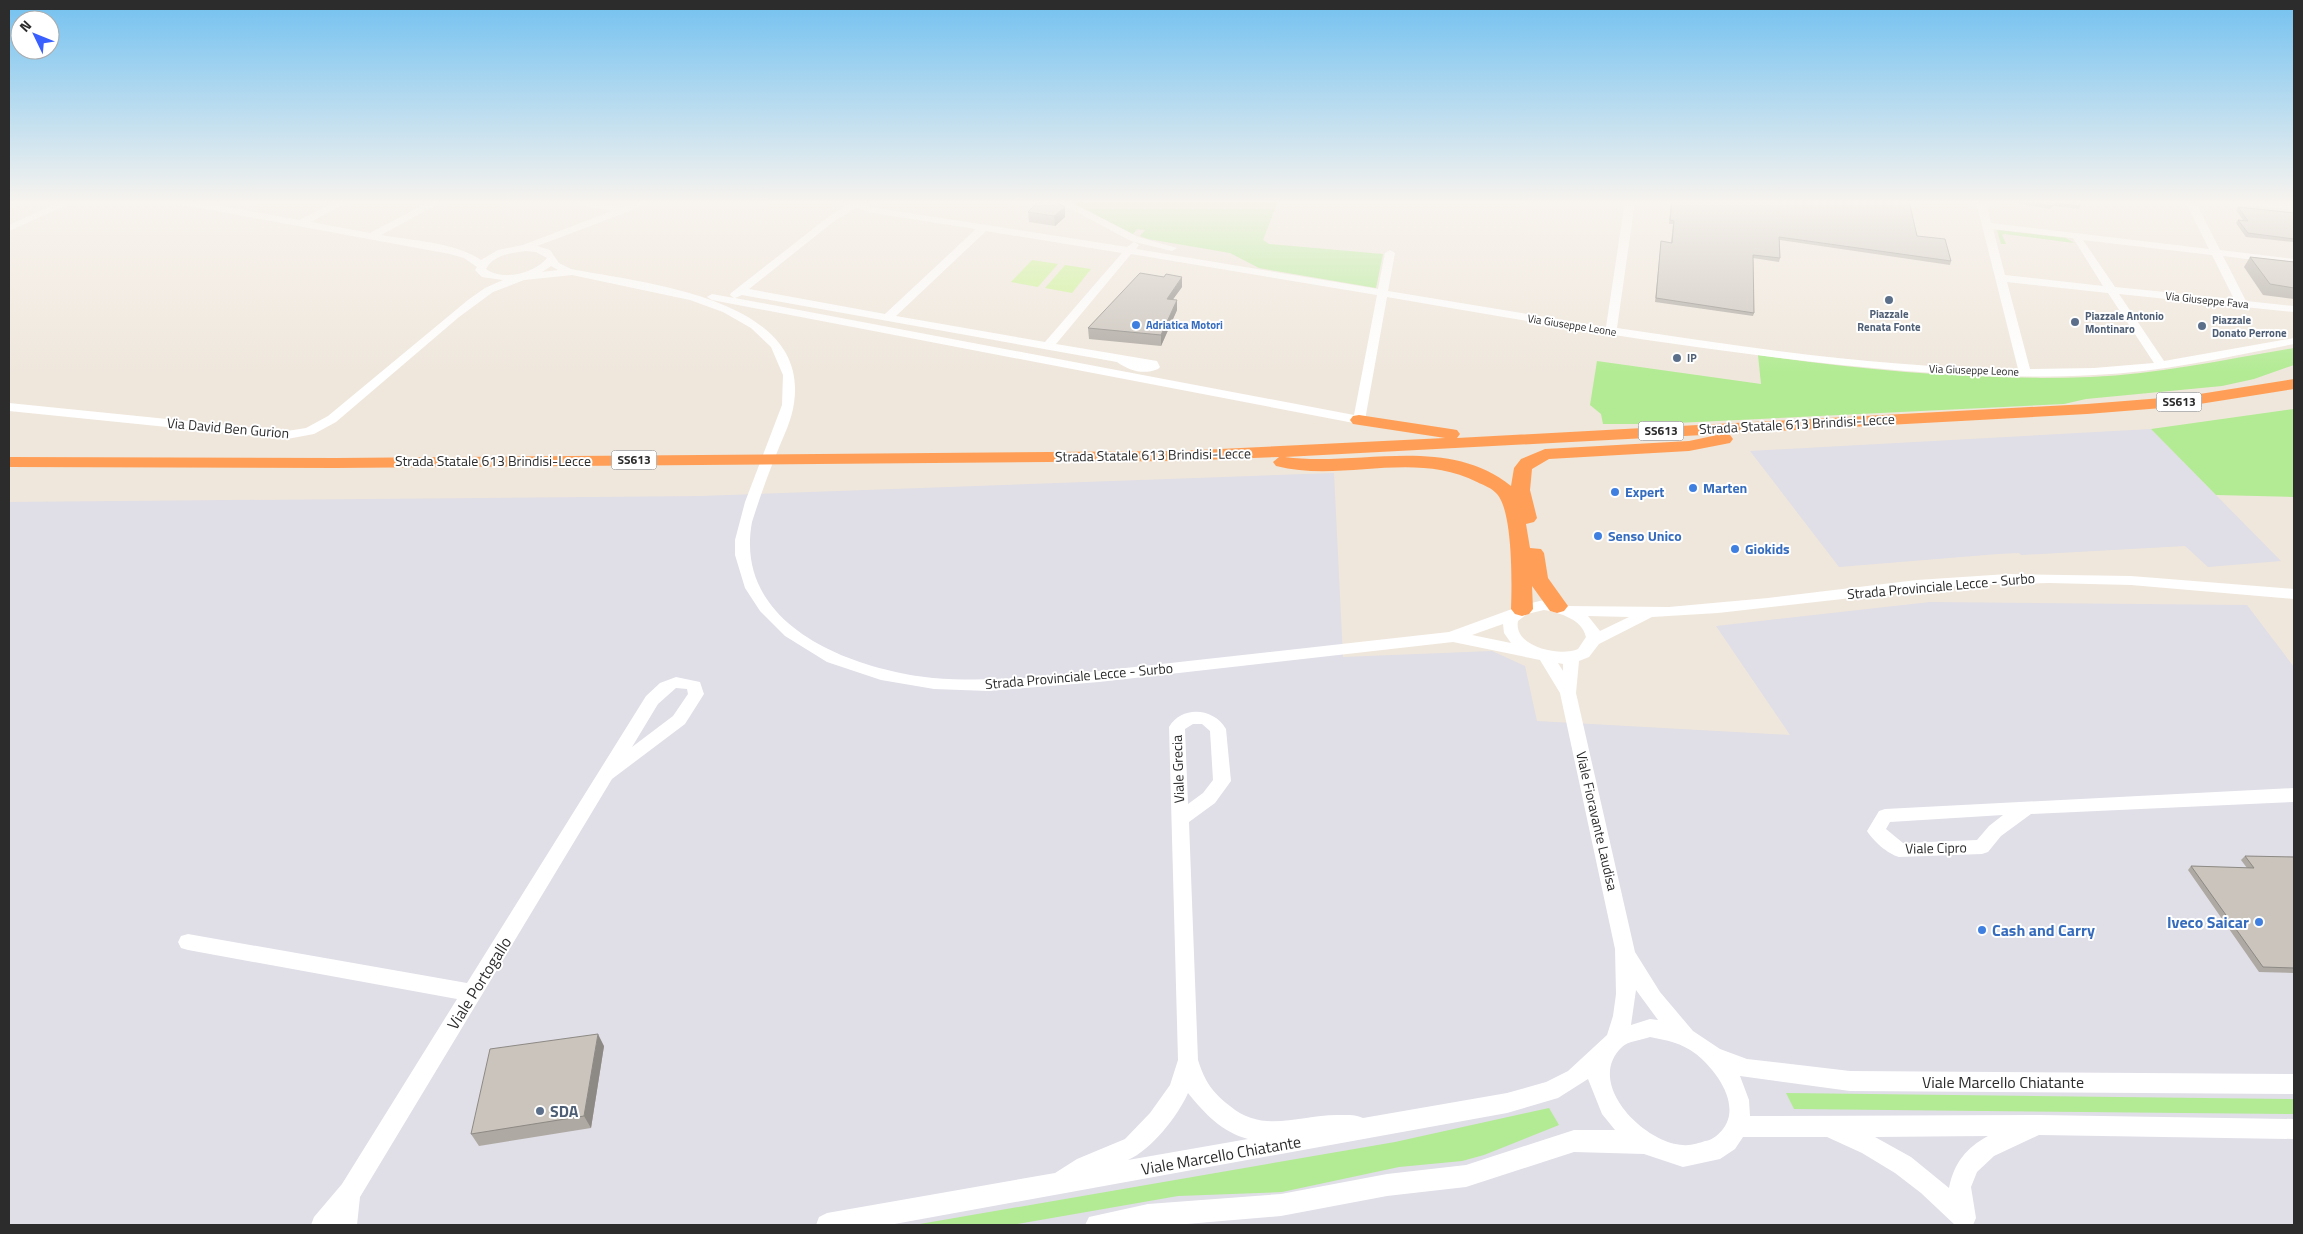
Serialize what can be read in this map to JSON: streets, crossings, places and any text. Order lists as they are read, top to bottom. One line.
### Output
{"streets":{"highway":["SS613","Strada Statale 613 Brindisi-Lecce"],"street":["Via Giuseppe Fava","Via Giuseppe Leone","Via David Ben Gurion","Strada Provinciale Lecce - Surbo","Viale Grecia","Viale Fioravante Laudisa","Viale Cipro","Viale Portogallo","Viale Marcello Chiatante"]},"crossings":[["Strada Provinciale Lecce - Surbo","Viale Fioravante Laudisa"],["Viale Grecia","Viale Marcello Chiatante"],["Viale Fioravante Laudisa","Viale Marcello Chiatante"]],"places":["Piazzale Renata Fonte","Piazzale Antonio Montinaro","Adriatica Motori","Piazzale Donato Perrone","IP","Marten","Expert","Senso Unico","Giokids","Iveco Saicar","Cash and Carry","SDA"],"north":"top left"}
